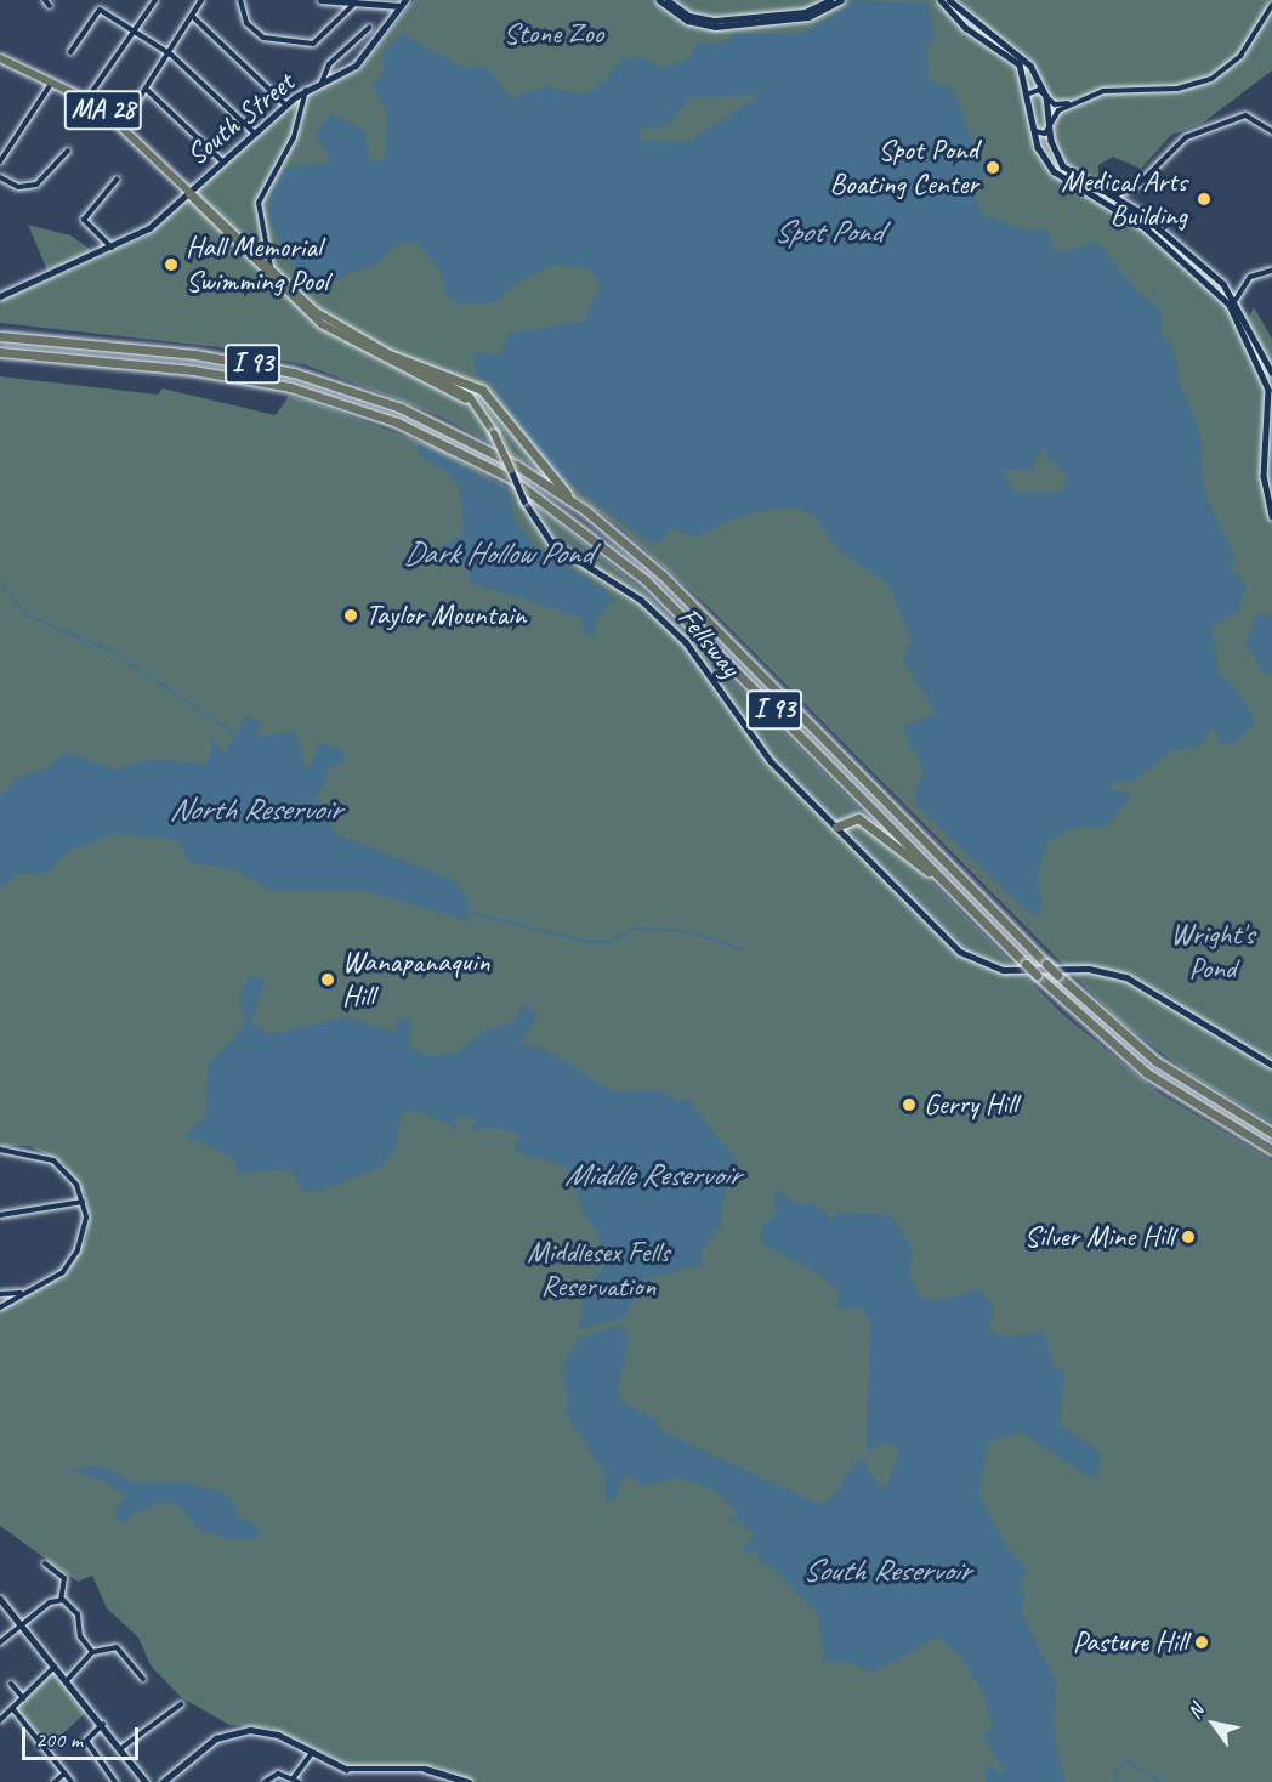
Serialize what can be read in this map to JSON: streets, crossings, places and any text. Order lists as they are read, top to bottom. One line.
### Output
{"streets":{"highway":["I 93"],"main road":["MA 28","South Street","Fellsway"]},"crossings":[["MA 28","South Street"],["MA 28","Fellsway"],["South Street","Fellsway"]],"water":["Spot Pond","Dark Hollow Pond","North Reservoir","Middle Reservoir","South Reservoir"],"parks":["Stone Zoo","Wright's Pond","Middlesex Fells Reservation"],"places":["Spot Pond Boating Center","Medical Arts Building","Hall Memorial Swimming Pool","Taylor Mountain","Wanapanaquin Hill","Gerry Hill","Silver Mine Hill","Pasture Hill"],"scale_bar":"200 m","north":"top left"}
